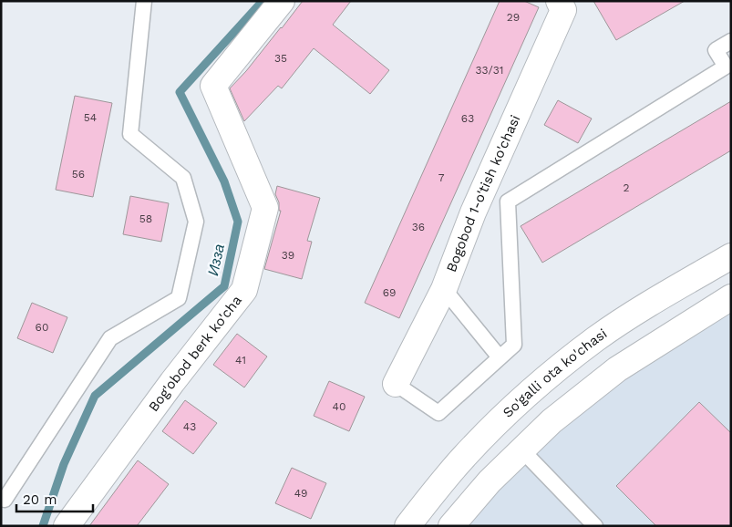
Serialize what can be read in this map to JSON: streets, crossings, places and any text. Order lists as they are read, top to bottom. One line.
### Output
{"streets":{"street":["Bogobod 1-o'tish ko'chasi","Bog'obod berk ko'cha","So'galli ota ko'chasi"]},"water":["Изза"],"house_numbers":["29","35","33/31","54","63","56","7","2","58","36","39","69","60","41","40","43","49"],"scale_bar":"20 m"}
